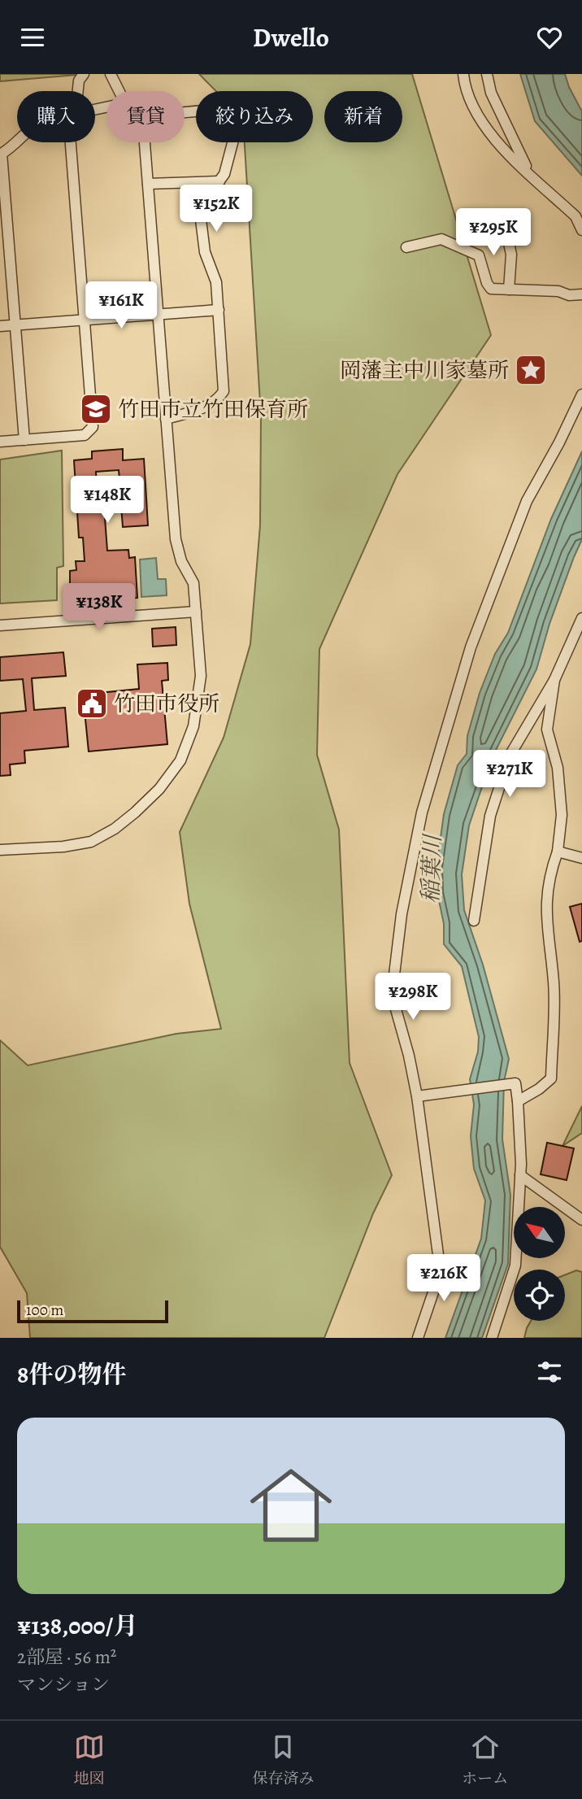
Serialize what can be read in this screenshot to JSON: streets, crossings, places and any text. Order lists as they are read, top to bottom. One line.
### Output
{"water":["稲葉川"],"places":{"place":["岡藩主中川家墓所"],"school or university":["竹田市立竹田保育所"],"public building":["竹田市役所"]},"scale_bar":"100 m","north":"top left","page":{"header":"Dwello","chip":["購入","賃貸","絞り込み","新着"],"price":["¥152K","¥295K","¥161K","¥148K","¥138K","¥271K","¥298K","¥216K"],"scale":"100 m","heading":"8件の物件","list":[{"name":"¥138,000/月","note":"2部屋 · 56 m² · マンション"}],"tabs":["地図","保存済み","ホーム"]}}
